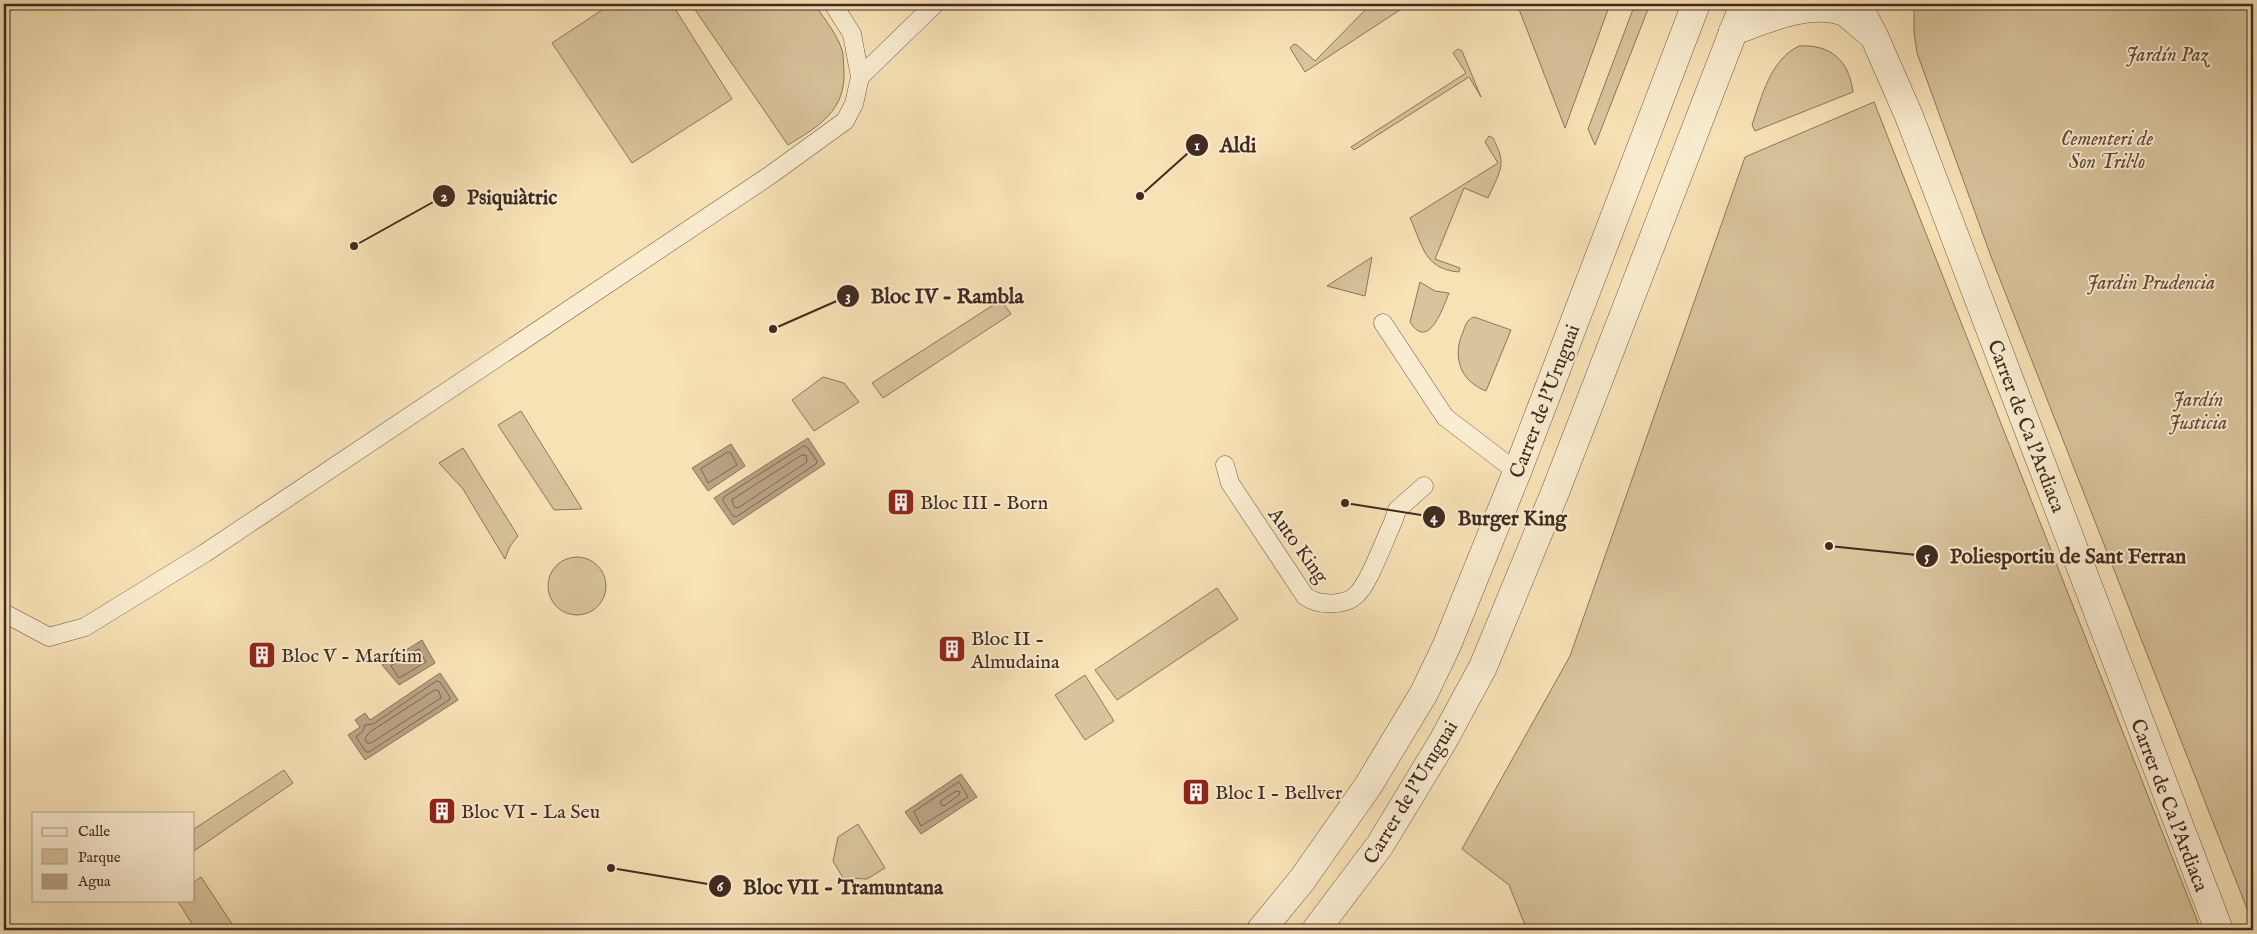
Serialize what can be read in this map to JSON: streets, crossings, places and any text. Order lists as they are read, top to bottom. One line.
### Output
{"streets":{"street":["Carrer de l'Uruguai","Carrer de Ca l'Ardiaca"],"lane":["Auto King"]},"crossings":[["Carrer de l'Uruguai","Carrer de Ca l'Ardiaca"]],"parks":["Jardín Paz","Cementeri de Son Tril·lo","Jardin Prudencia","Jardín Justicia"],"places":{"other":["Aldi","Psiquiàtric","Bloc IV - Rambla","Burger King","Poliesportiu de Sant Ferran","Bloc VII - Tramuntana"],"building":["Bloc III - Born","Bloc II - Almudaina","Bloc V - Marítim","Bloc I - Bellver","Bloc VI - La Seu"]},"legend":["Calle","Parque","Agua"]}
